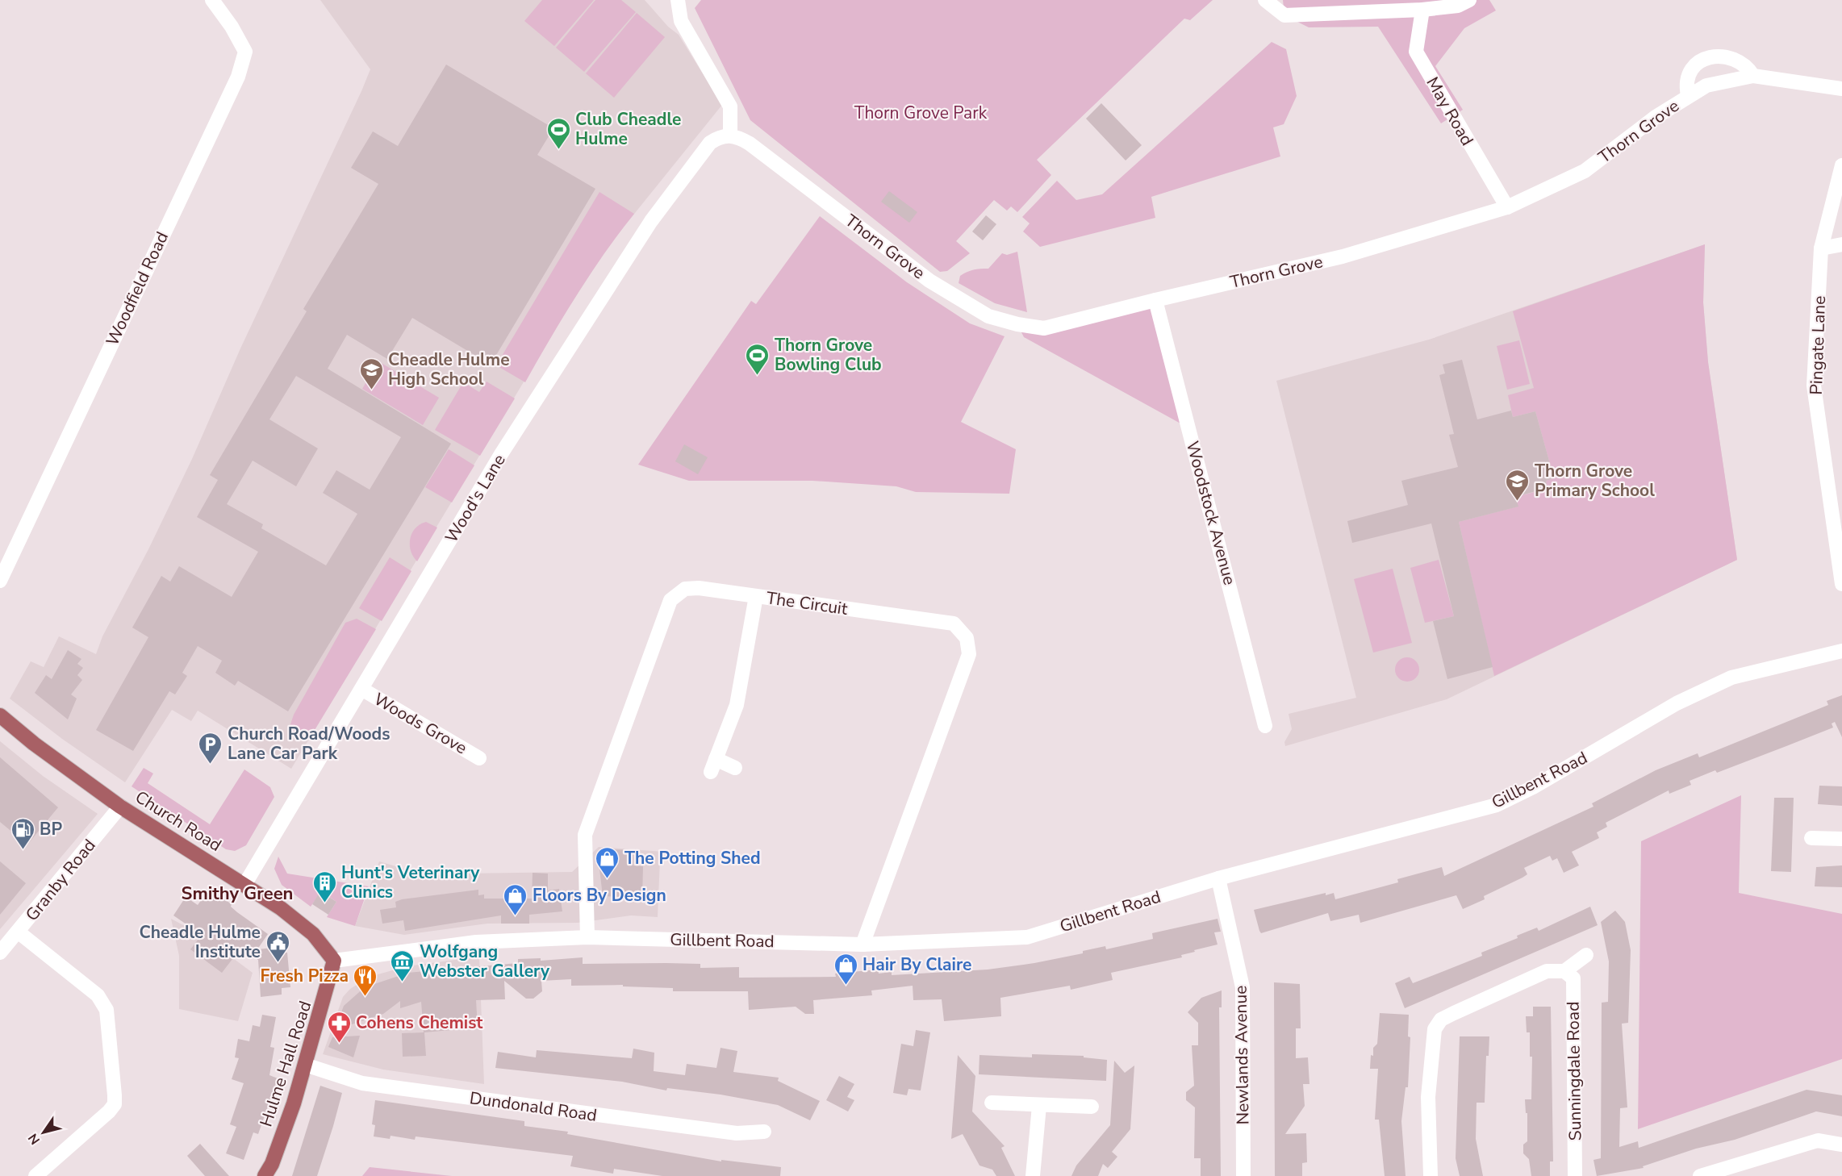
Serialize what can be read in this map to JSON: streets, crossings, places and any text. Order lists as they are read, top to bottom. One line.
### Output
{"streets":{"main road":["Church Road","Hulme Hall Road"],"street":["May Road","Thorn Grove","Woodfield Road","Pingate Lane","Wood's Lane","Woodstock Avenue","The Circuit","Woods Grove","Gillbent Road","Granby Road","Newlands Avenue","Sunningdale Road","Dundonald Road"]},"crossings":[["May Road","Thorn Grove"],["Thorn Grove","Wood's Lane"],["Thorn Grove","Woodstock Avenue"],["Wood's Lane","Woods Grove"],["Wood's Lane","Church Road"],["The Circuit","Gillbent Road"],["Gillbent Road","Church Road"],["Gillbent Road","Newlands Avenue"],["Gillbent Road","Hulme Hall Road"],["Church Road","Granby Road"],["Church Road","Hulme Hall Road"],["Hulme Hall Road","Dundonald Road"]],"districts":["Smithy Green"],"parks":["Thorn Grove Park"],"places":{"sports":["Club Cheadle Hulme","Thorn Grove Bowling Club"],"school or university":["Cheadle Hulme High School","Thorn Grove Primary School"],"parking":["Church Road/Woods Lane Car Park"],"fuel station":["BP"],"shop":["The Potting Shed","Floors By Design","Hair By Claire"],"building":["Hunt's Veterinary Clinics"],"public building":["Cheadle Hulme Institute"],"museum":["Wolfgang Webster Gallery"],"restaurant":["Fresh Pizza"],"pharmacy":["Cohens Chemist"]},"north":"bottom left"}
